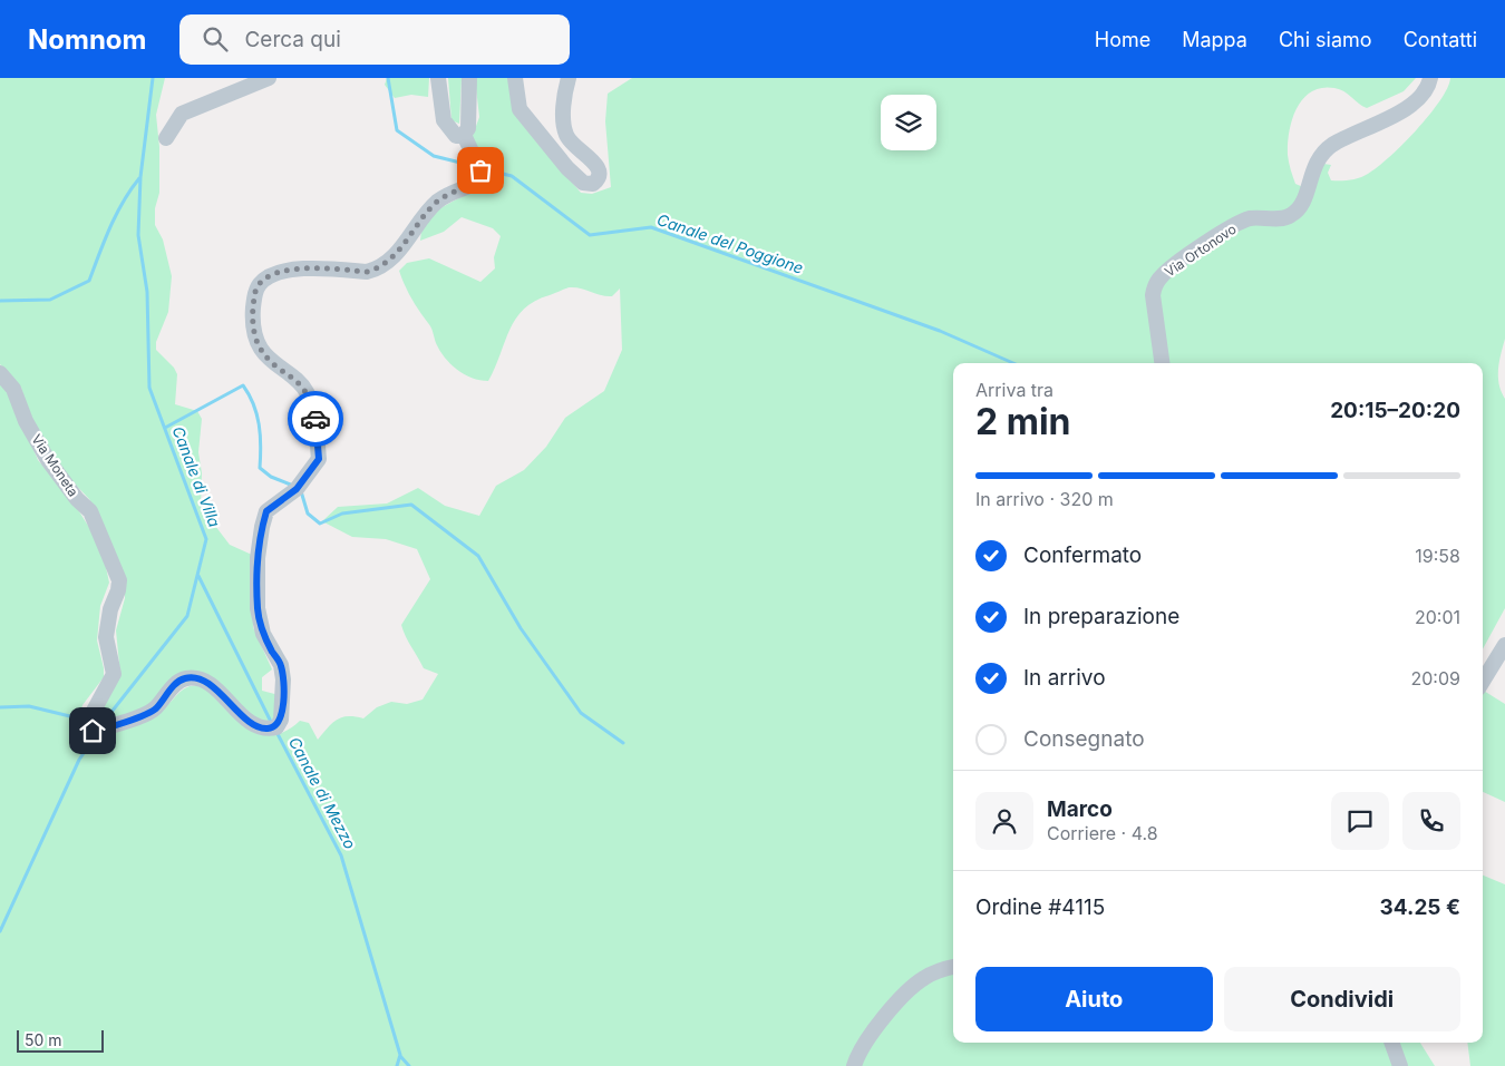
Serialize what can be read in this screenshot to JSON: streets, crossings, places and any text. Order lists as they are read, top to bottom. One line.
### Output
{"streets":{"street":["Via Ortonovo","Via Moneta"]},"water":["Canale del Poggione","Canale di Villa","Canale di Mezzo"],"scale_bar":"50 m","page":{"header":"Nomnom","search":"Cerca qui","nav":["Home","Mappa","Chi siamo","Contatti"],"heading":["2 min","Arriva tra","20:15–20:20"],"panel":["Marco","Corriere · 4.8","Ordine #4115","34.25 €"],"bar":"In arrivo · 320 m","list":[["Confermato","19:58"],["In preparazione","20:01"],["In arrivo","20:09"],"Consegnato"],"buttons":["Aiuto","Condividi"],"scale":"50 m"}}
